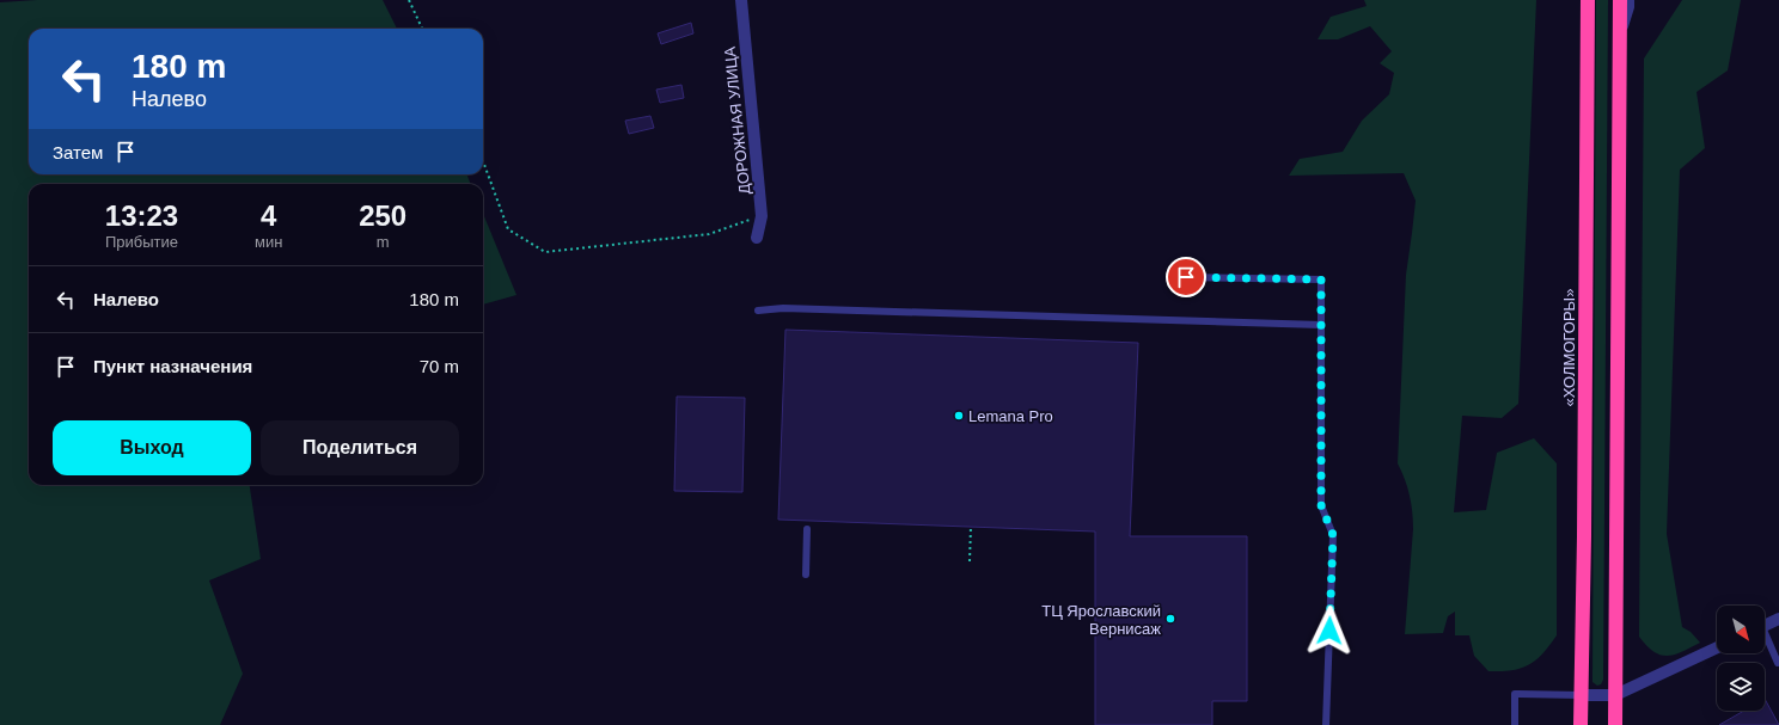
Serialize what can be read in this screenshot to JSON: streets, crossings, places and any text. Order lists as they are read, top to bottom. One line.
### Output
{"streets":{"highway":["«ХОЛМОГОРЫ»"],"street":["ДОРОЖНАЯ УЛИЦА"]},"places":["Lemana Pro","ТЦ Ярославский Вернисаж"],"north":"bottom right","page":{"turn":["180 m","Налево"],"then":"Затем","eta":["13:23","Прибытие","4","мин","250","m"],"list":[{"name":"Налево","value":"180 m"},{"name":"Пункт назначения","value":"70 m"}],"buttons":["Выход","Поделиться"]}}
